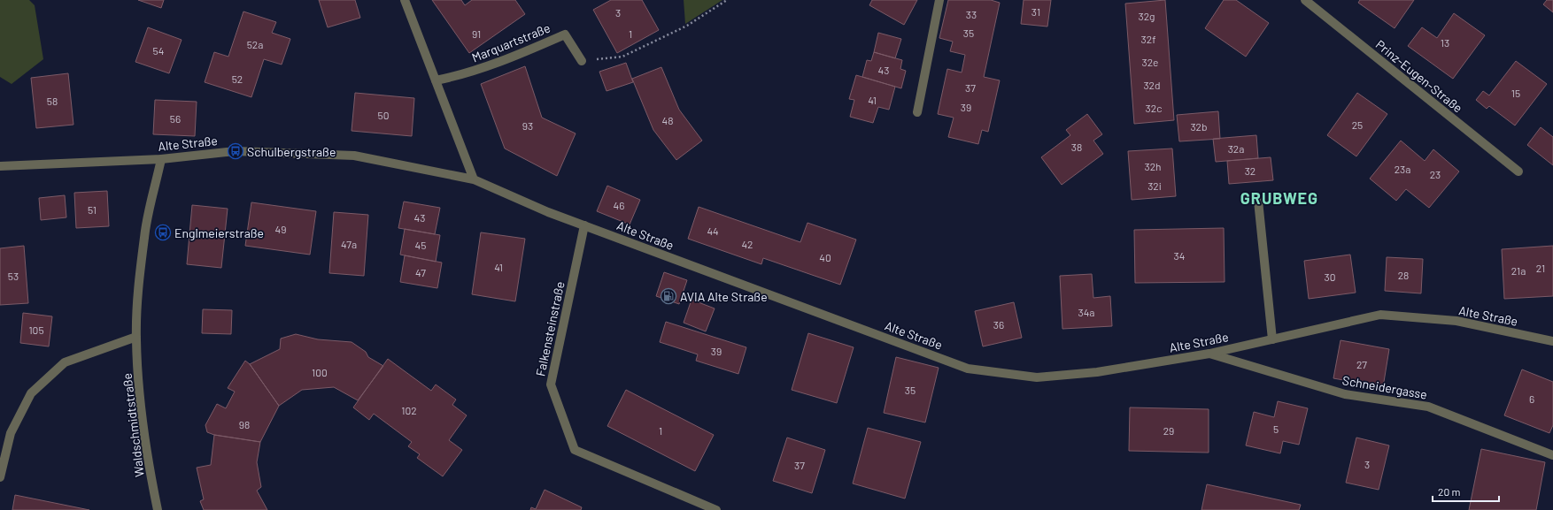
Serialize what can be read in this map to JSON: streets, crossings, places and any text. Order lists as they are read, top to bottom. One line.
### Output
{"streets":{"street":["Marquartstraße","Prinz-Eugen-Straße","Alte Straße","Falkensteinstraße","Schneidergasse","Waldschmidtstraße"]},"crossings":[["Alte Straße","Falkensteinstraße"],["Alte Straße","Schneidergasse"],["Alte Straße","Waldschmidtstraße"]],"districts":["GRUBWEG"],"places":{"bus stop":["Schulbergstraße","Englmeierstraße"],"fuel station":["AVIA Alte Straße"]},"house_numbers":["31","3","33","32g","35","91","1","32f","13","52a","54","32e","43","52","32d","37","15","41","58","39","32c","50","56","48","25","93","32b","38","32a","32h","23a","32","23","32i","46","51","43","49","44","47a","42","45","34","40","41","21","21a","47","28","53","30","34a","36","105","39","27","100","35","6","102","98","5","1","29","3","37"],"scale_bar":"20 m"}
